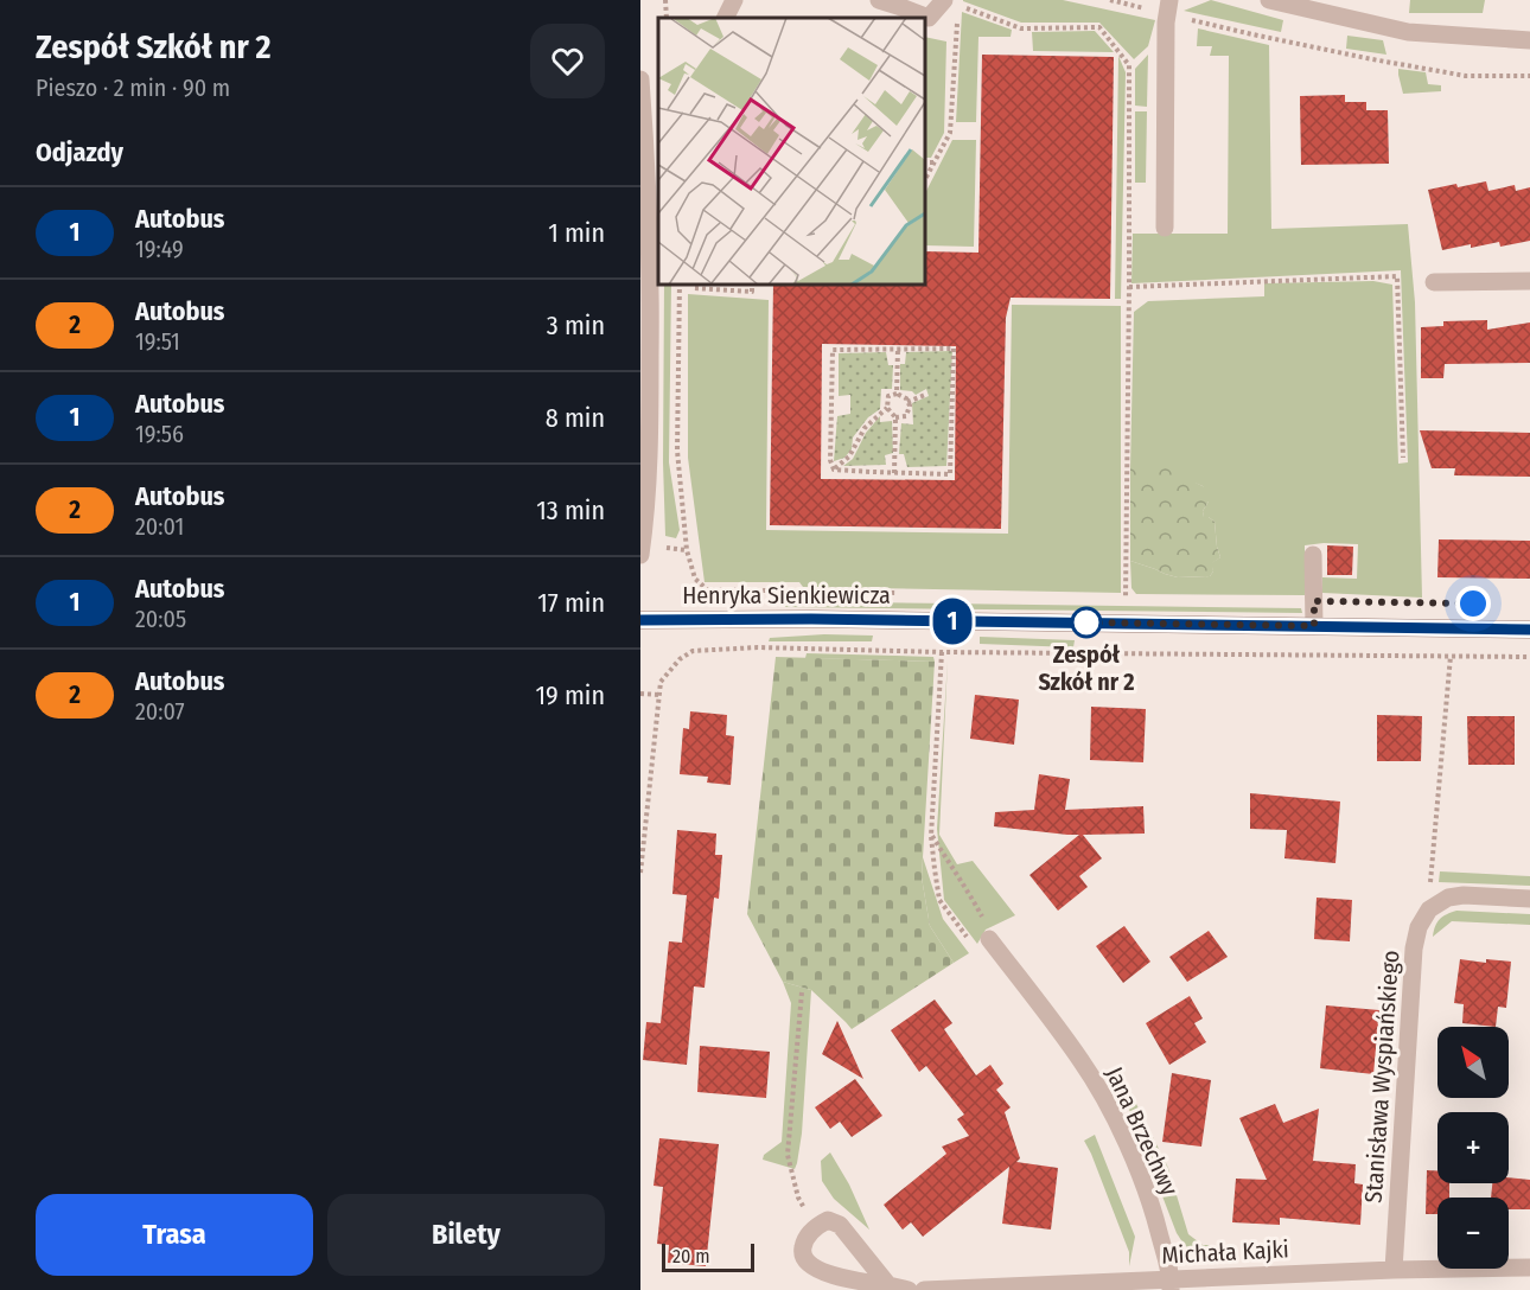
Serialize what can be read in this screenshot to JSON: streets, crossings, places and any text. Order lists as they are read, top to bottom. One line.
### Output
{"streets":{"street":["Henryka Sienkiewicza","Stanisława Wyspiańskiego","Jana Brzechwy","Michała Kajki"]},"crossings":[["Stanisława Wyspiańskiego","Michała Kajki"],["Jana Brzechwy","Michała Kajki"]],"places":["Zespół Szkół nr 2"],"lines":["bus line 1"],"scale_bar":"20 m","north":"top left","page":{"heading":[["Zespół Szkół nr 2","Pieszo · 2 min · 90 m"],"Odjazdy"],"on_map":"1","list":[{"mark":"1","name":"Autobus","note":"19:49","value":"1 min"},{"mark":"2","name":"Autobus","note":"19:51","value":"3 min"},{"mark":"1","name":"Autobus","note":"19:56","value":"8 min"},{"mark":"2","name":"Autobus","note":"20:01","value":"13 min"},{"mark":"1","name":"Autobus","note":"20:05","value":"17 min"},{"mark":"2","name":"Autobus","note":"20:07","value":"19 min"}],"map_buttons":["+","−"],"buttons":["Trasa","Bilety"],"scale":"20 m"}}
